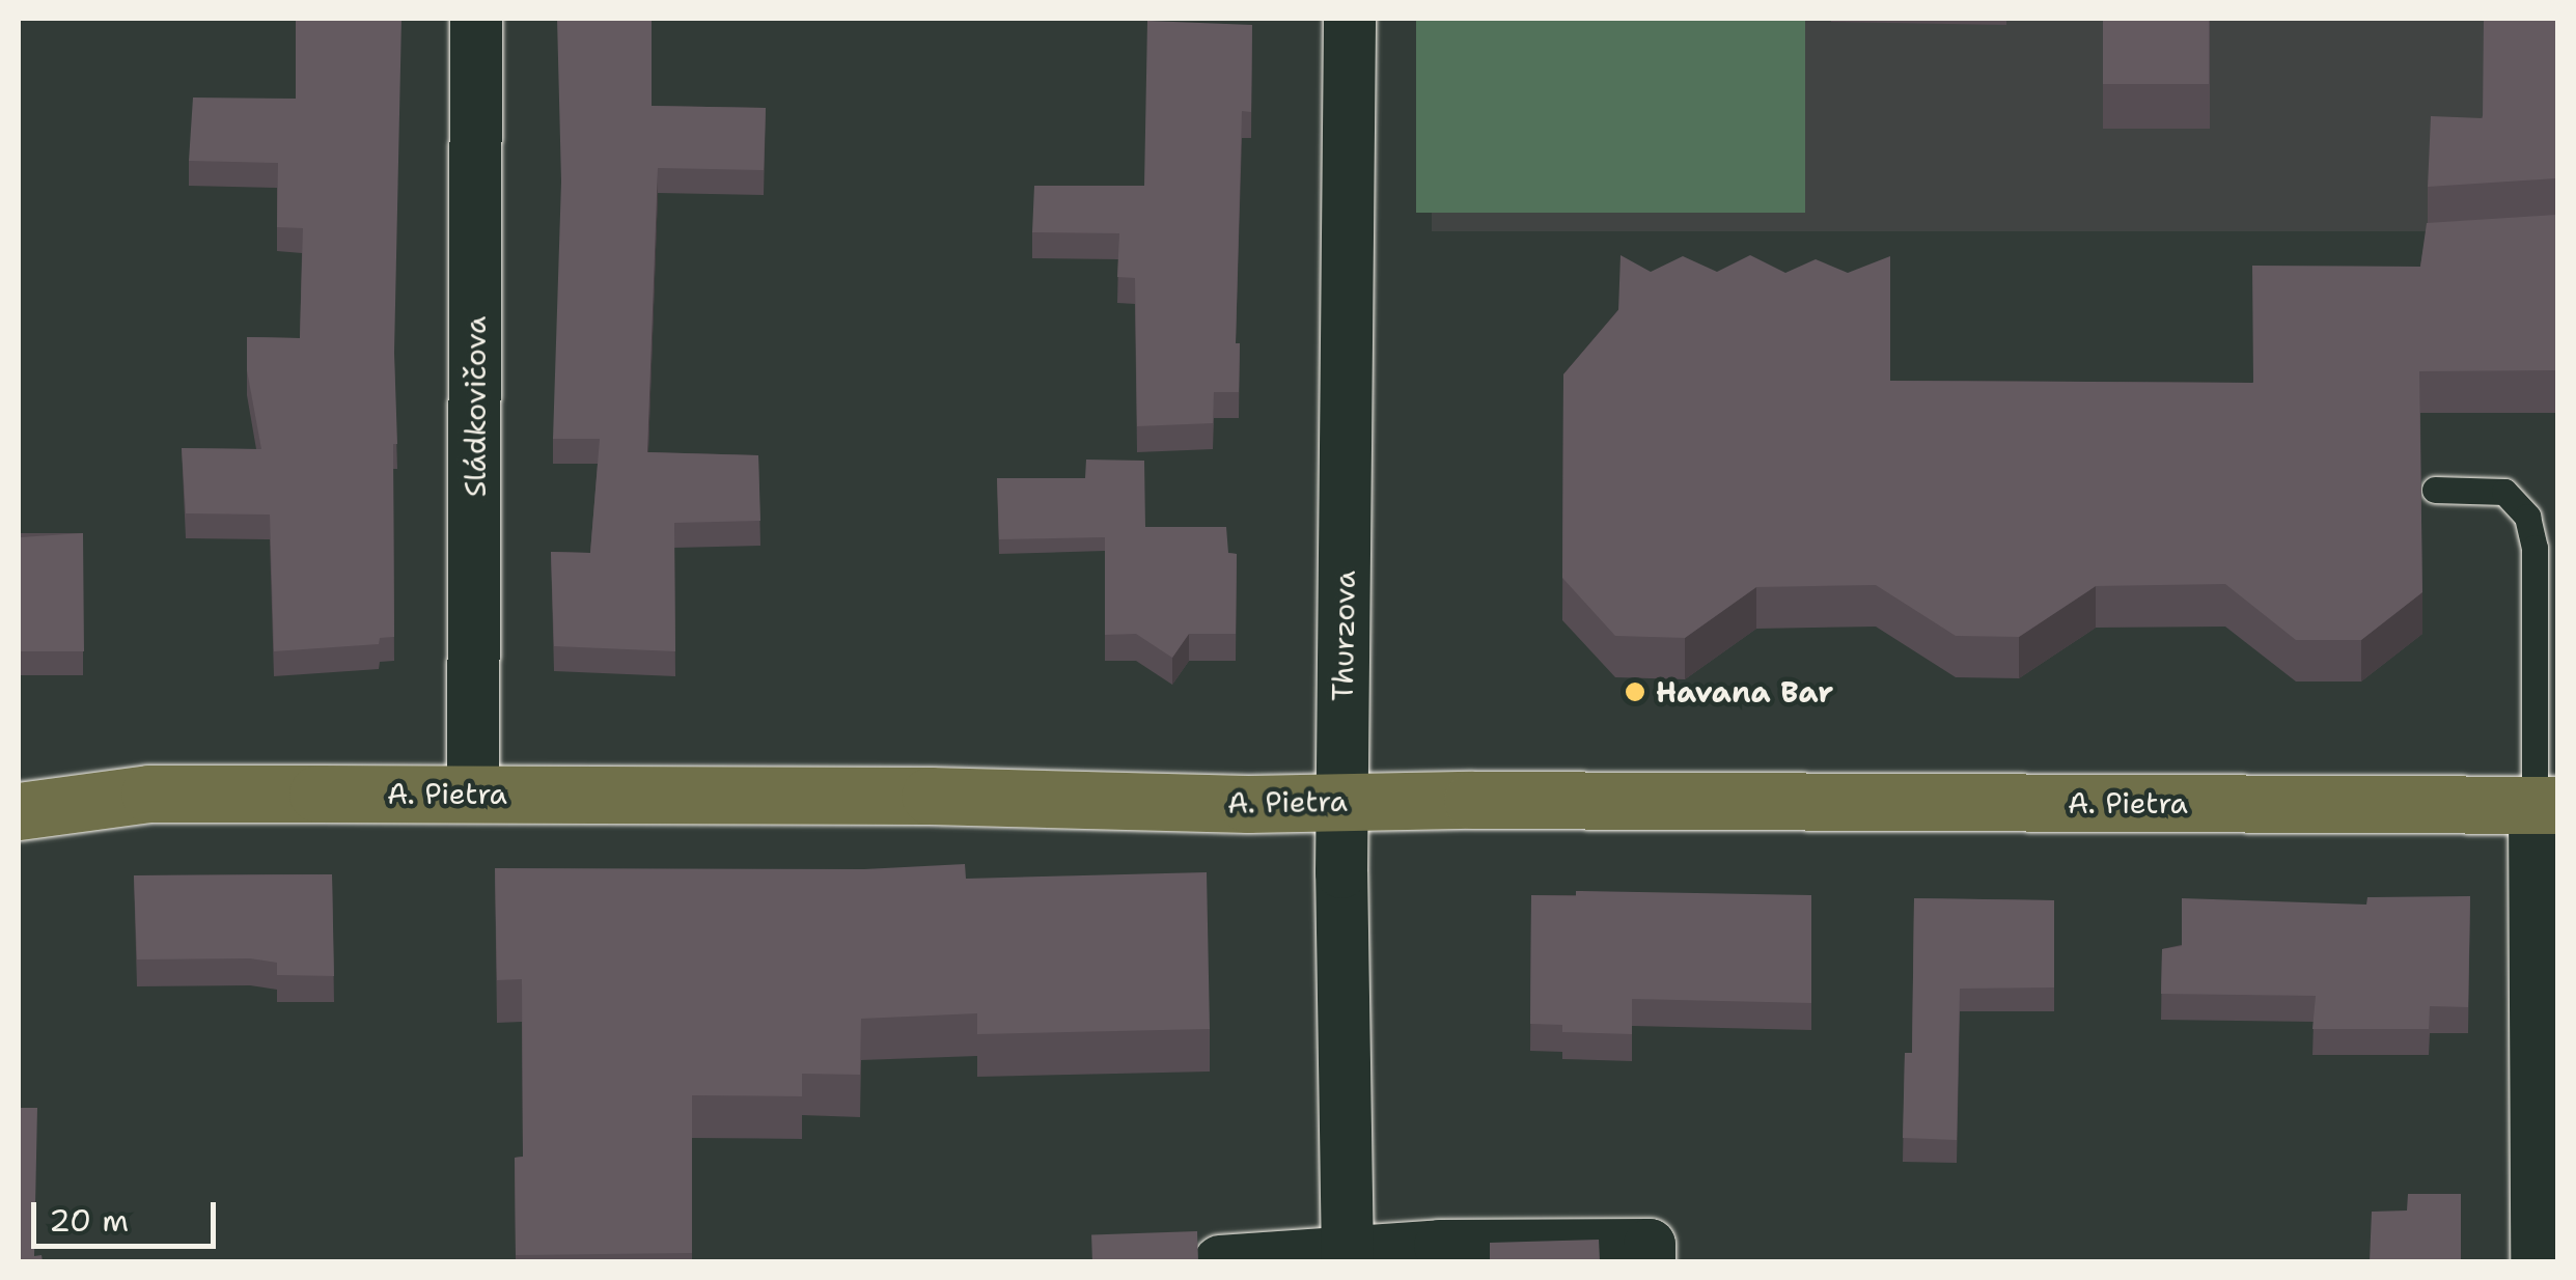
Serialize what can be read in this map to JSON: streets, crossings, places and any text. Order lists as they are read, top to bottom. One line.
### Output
{"streets":{"main road":["A. Pietra"],"street":["Sládkovičova","Thurzova"]},"crossings":[["Sládkovičova","A. Pietra"],["Thurzova","A. Pietra"]],"places":["Havana Bar"],"scale_bar":"20 m"}
